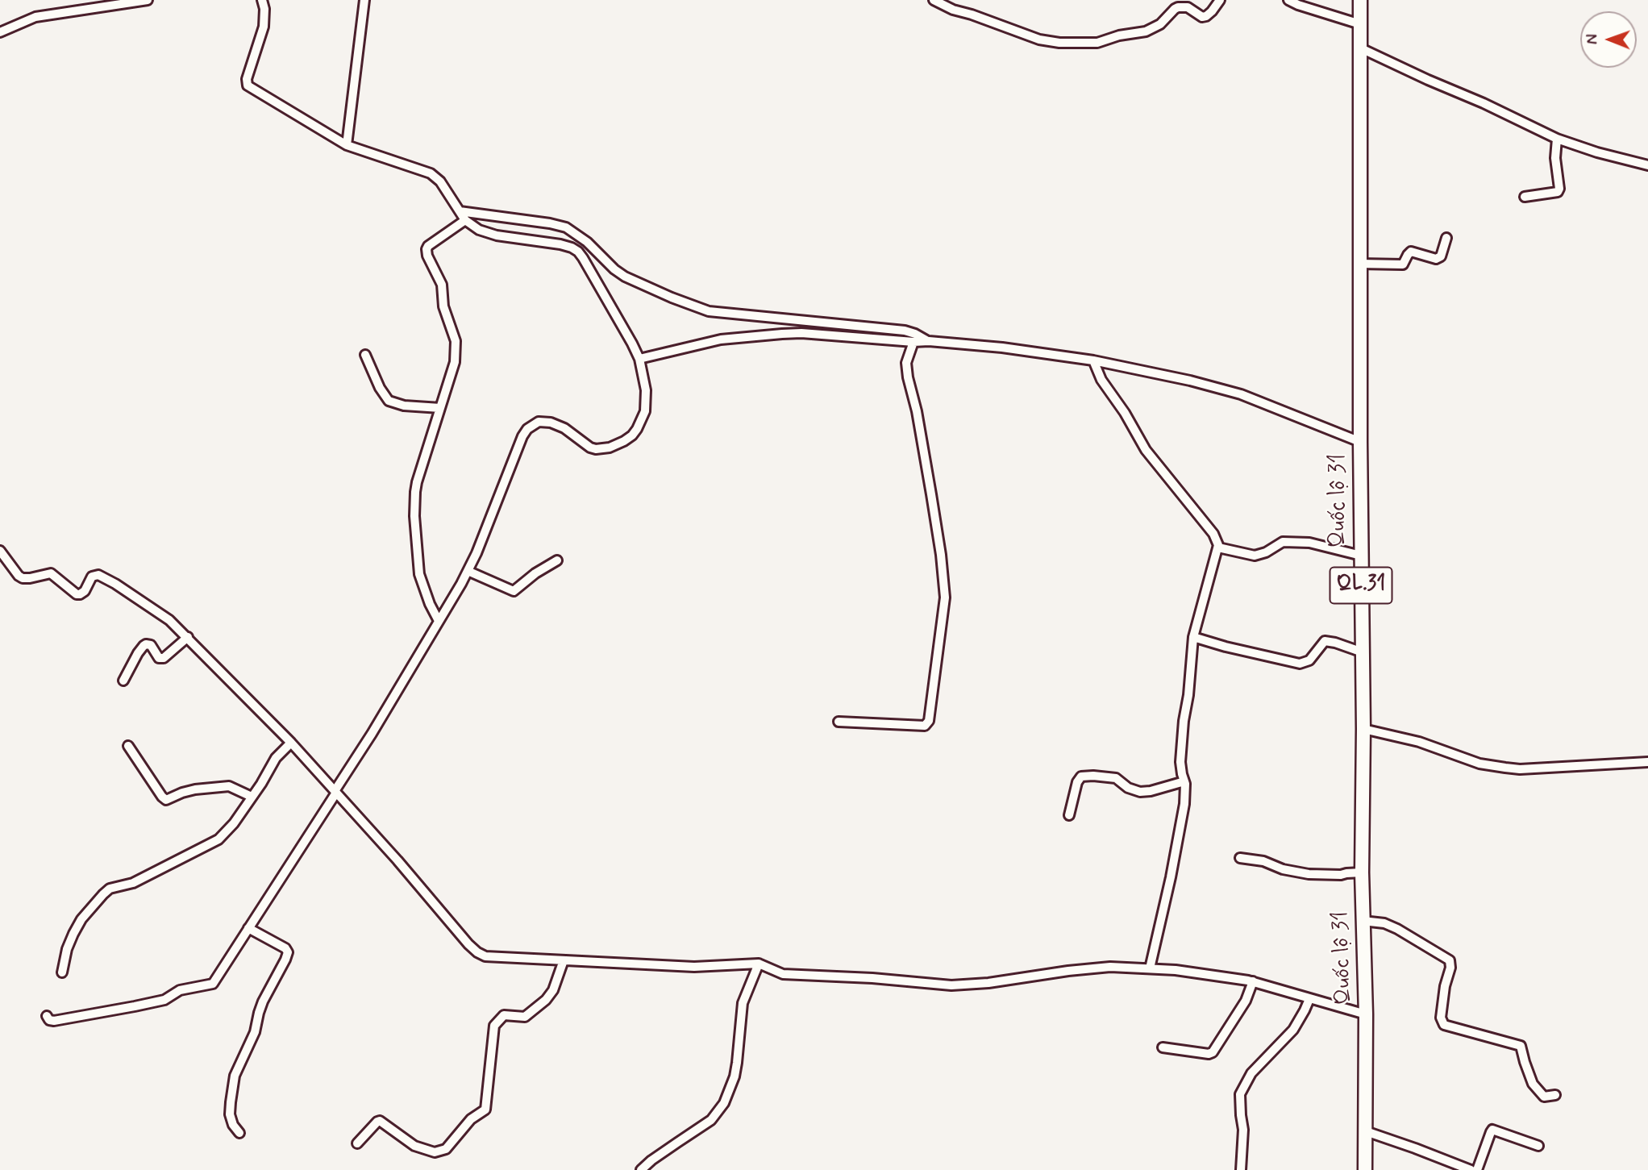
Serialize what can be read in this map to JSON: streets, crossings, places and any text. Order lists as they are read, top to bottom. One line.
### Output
{"streets":{"highway":["Quốc lộ 31","QL.31"]},"north":"left"}
